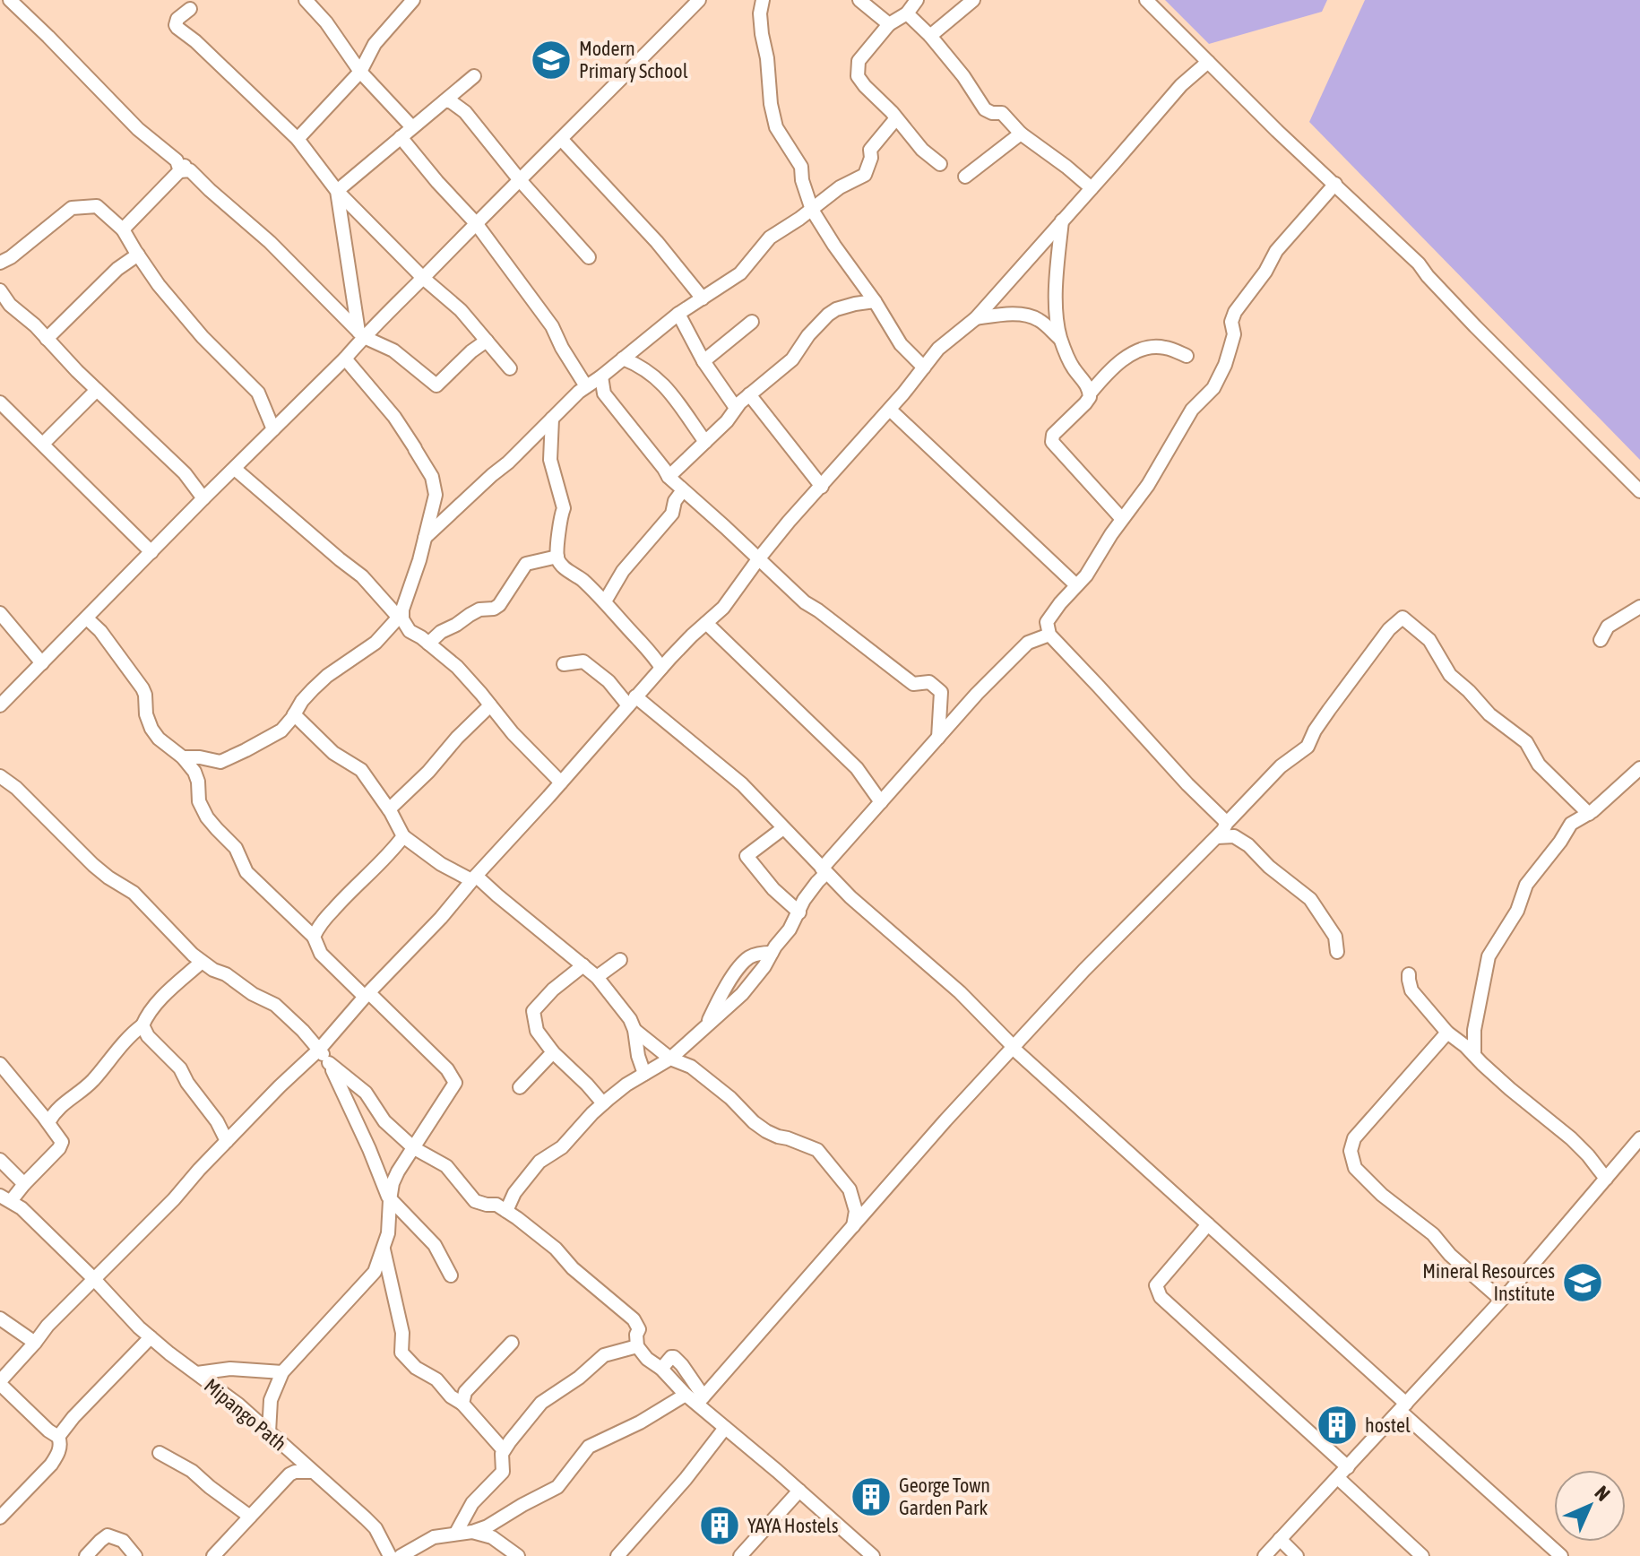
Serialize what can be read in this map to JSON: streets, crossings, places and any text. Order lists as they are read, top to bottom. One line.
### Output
{"streets":{"street":["Mipango Path"]},"places":{"school or university":["Modern Primary School","Mineral Resources Institute"],"building":["hostel","George Town Garden Park","YAYA Hostels"]},"north":"top right"}
